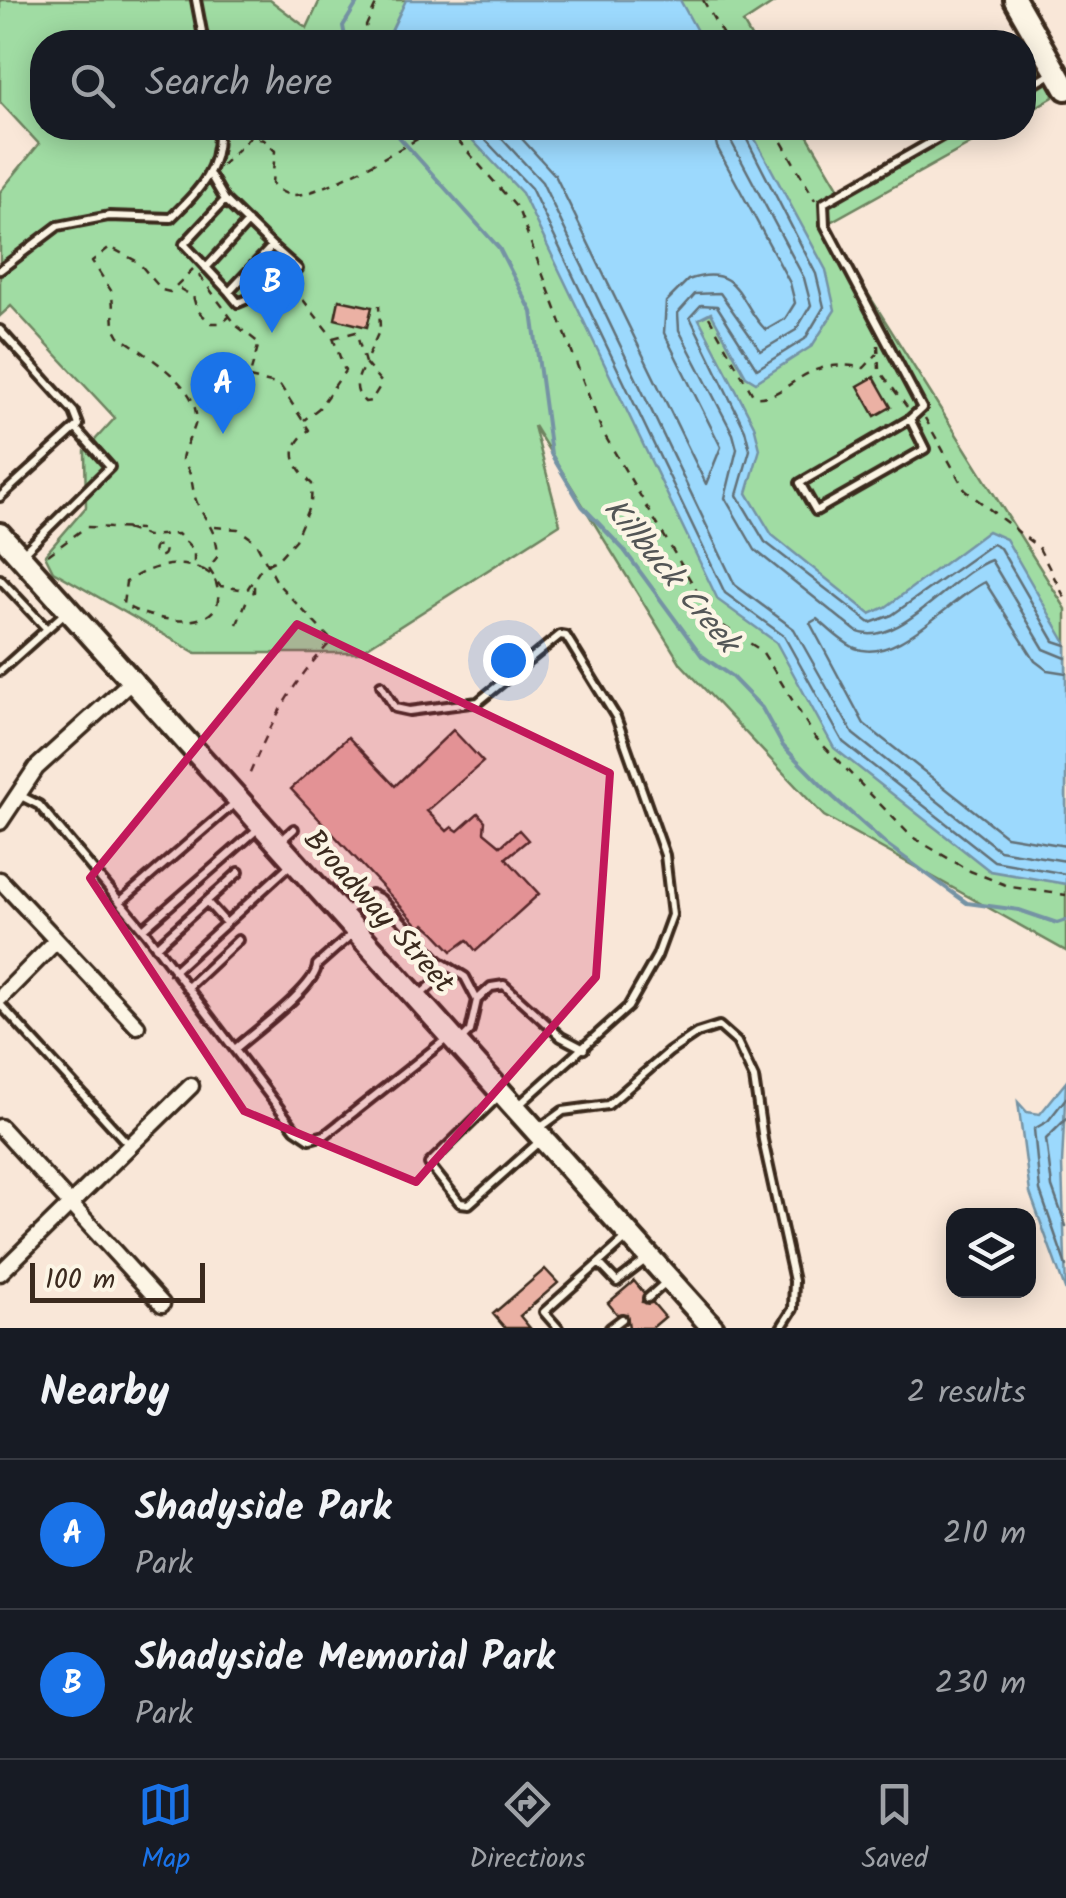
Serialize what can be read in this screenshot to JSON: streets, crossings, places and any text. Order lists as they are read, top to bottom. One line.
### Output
{"streets":{"main road":["Broadway Street"]},"water":["Killbuck Creek"],"scale_bar":"100 m","page":{"search":"Search here","pins":["B","A"],"scale":"100 m","heading":["Nearby","2 results"],"list":[{"mark":"A","name":"Shadyside Park","note":"Park","value":"210 m"},{"mark":"B","name":"Shadyside Memorial Park","note":"Park","value":"230 m"}],"nav":["Map","Directions","Saved"]}}
